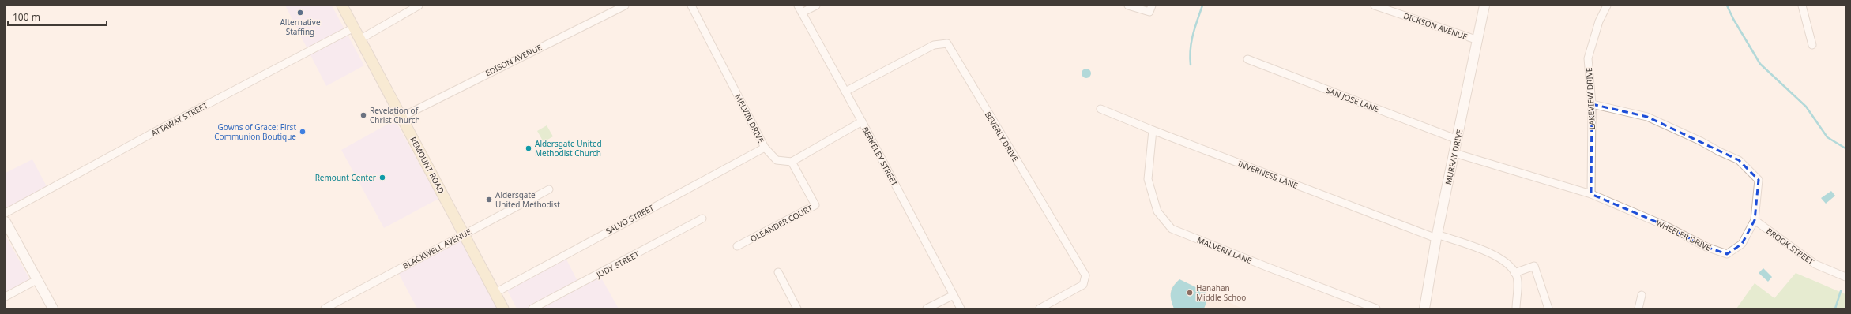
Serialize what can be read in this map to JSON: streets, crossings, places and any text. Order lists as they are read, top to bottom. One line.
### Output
{"streets":{"main road":["REMOUNT ROAD"],"street":["DICKSON AVENUE","EDISON AVENUE","LAKEVIEW DRIVE","SAN JOSE LANE","MELVIN DRIVE","ATTAWAY STREET","BEVERLY DRIVE","BERKELEY STREET","MURRAY DRIVE","INVERNESS LANE","SALVO STREET","OLEANDER COURT","WHEELER DRIVE","BROOK STREET","BLACKWELL AVENUE","MALVERN LANE","JUDY STREET"]},"crossings":[["DICKSON AVENUE","MURRAY DRIVE"],["EDISON AVENUE","REMOUNT ROAD"],["LAKEVIEW DRIVE","WHEELER DRIVE"],["SAN JOSE LANE","MURRAY DRIVE"],["MELVIN DRIVE","SALVO STREET"],["MELVIN DRIVE","OLEANDER COURT"],["ATTAWAY STREET","REMOUNT ROAD"],["BEVERLY DRIVE","BERKELEY STREET"],["MURRAY DRIVE","INVERNESS LANE"],["MURRAY DRIVE","WHEELER DRIVE"],["REMOUNT ROAD","SALVO STREET"],["REMOUNT ROAD","BLACKWELL AVENUE"],["INVERNESS LANE","MALVERN LANE"],["WHEELER DRIVE","BROOK STREET"]],"places":["Alternative Staffing","Revelation of Christ Church","Gowns of Grace: First Communion Boutique","Aldersgate United Methodist Church","Remount Center","Aldersgate United Methodist","Hanahan Middle School"],"scale_bar":"100 m"}
